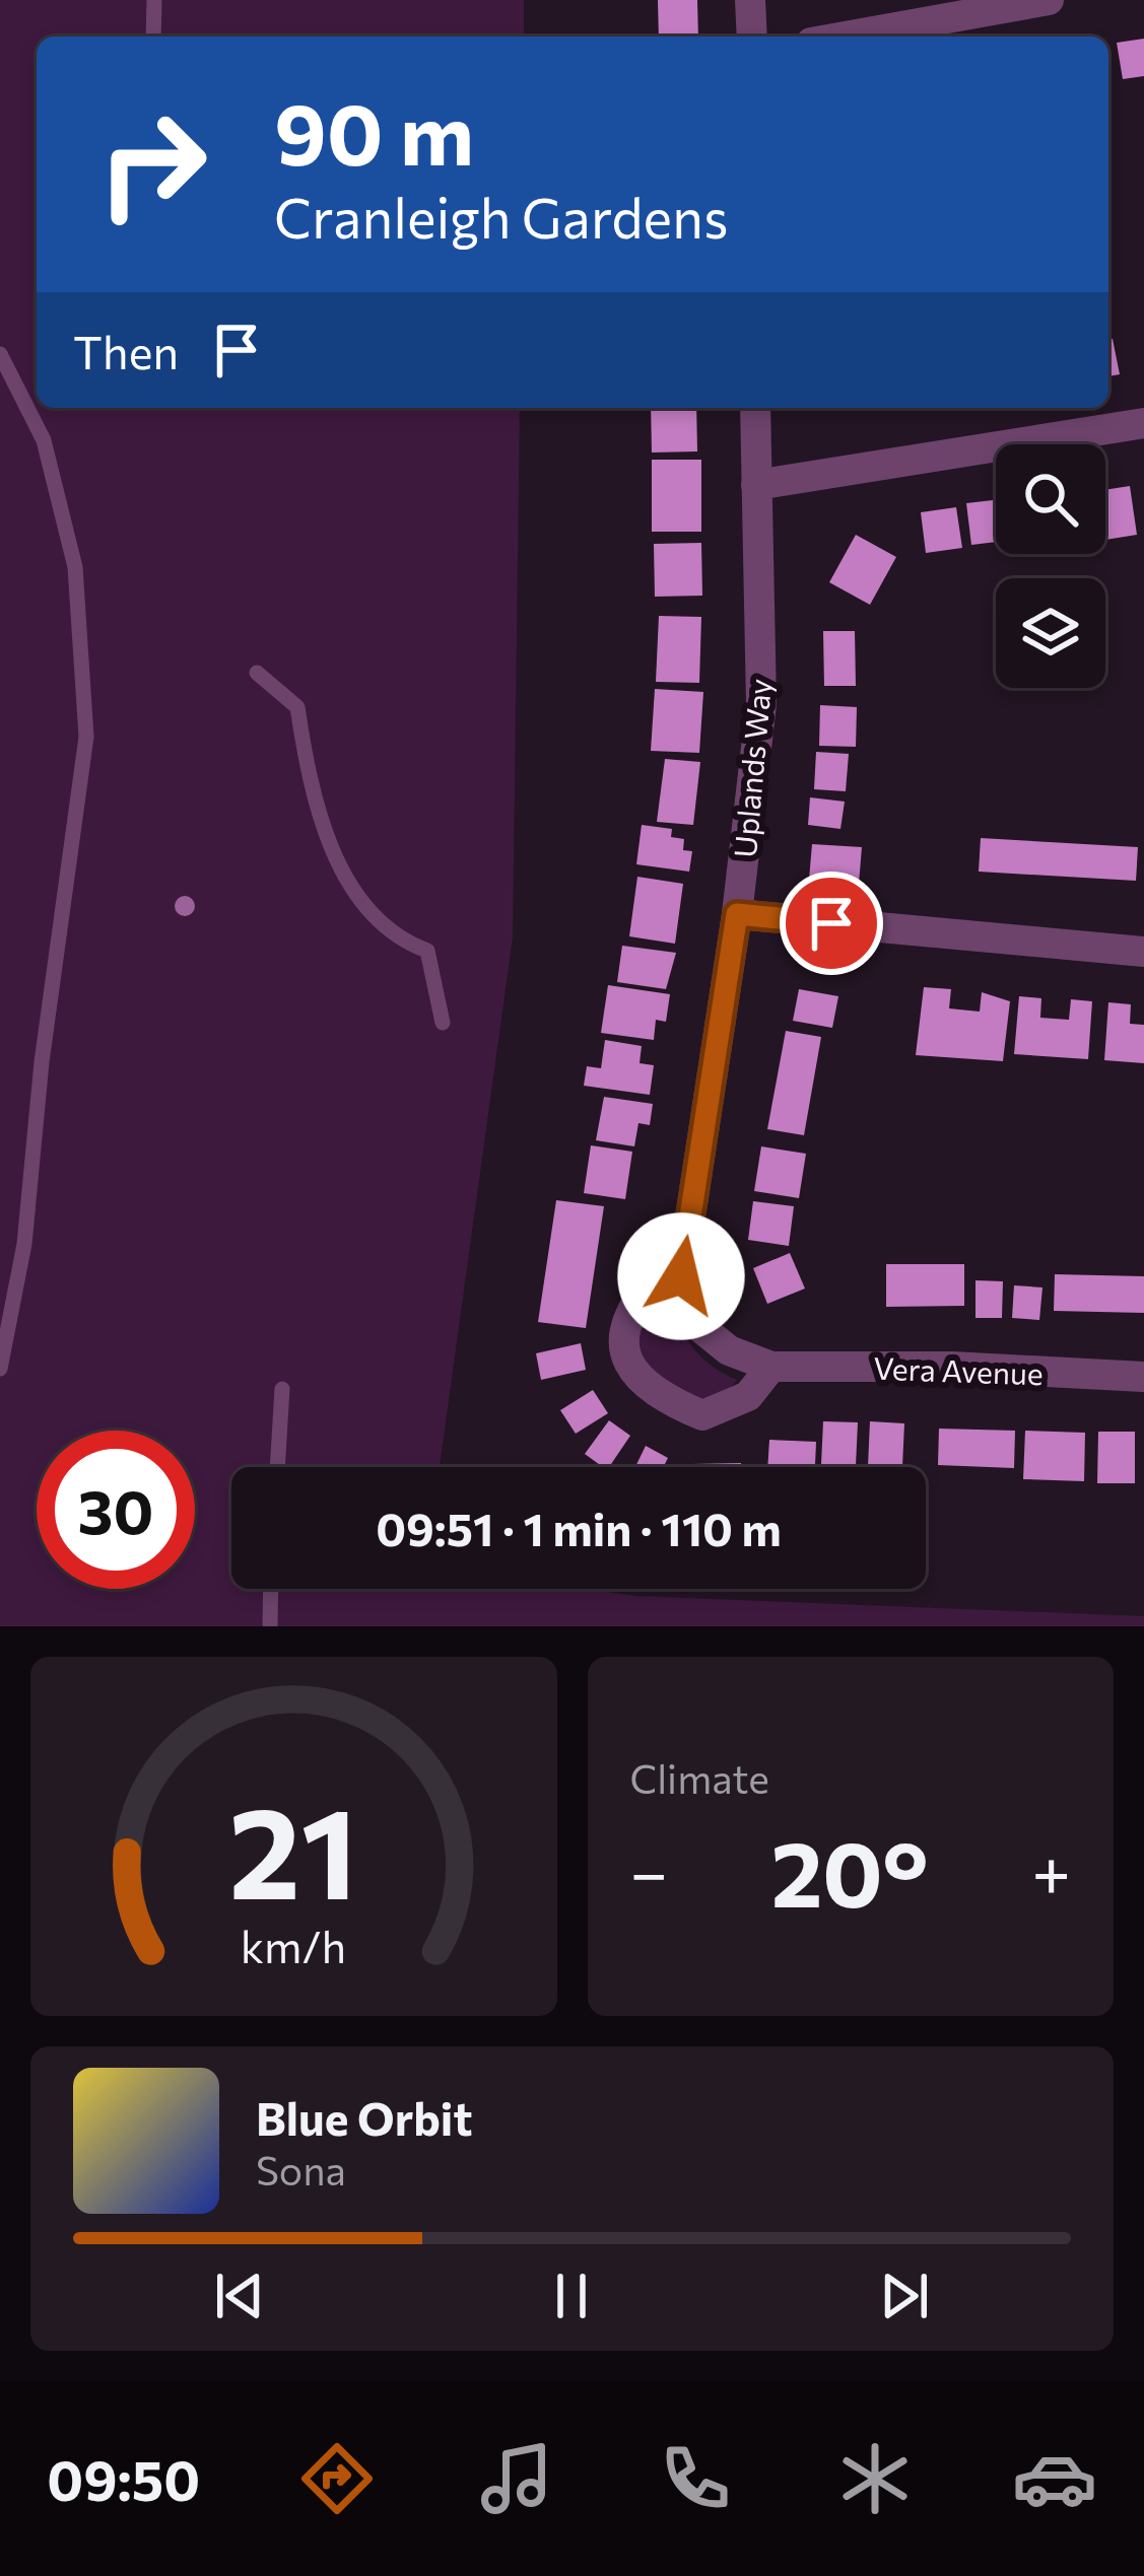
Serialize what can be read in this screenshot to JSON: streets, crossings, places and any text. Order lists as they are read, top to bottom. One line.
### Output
{"streets":{"street":["Uplands Way","Vera Avenue"]},"page":{"turn":["90 m","Cranleigh Gardens"],"then":"Then","limit":"30","trip":"09:51 · 1 min · 110 m","tile":"Climate","heat":["−","20°","+"],"song":["Blue Orbit","Sona"],"tabs":"09:50","gauge":["21","km/h"]}}
